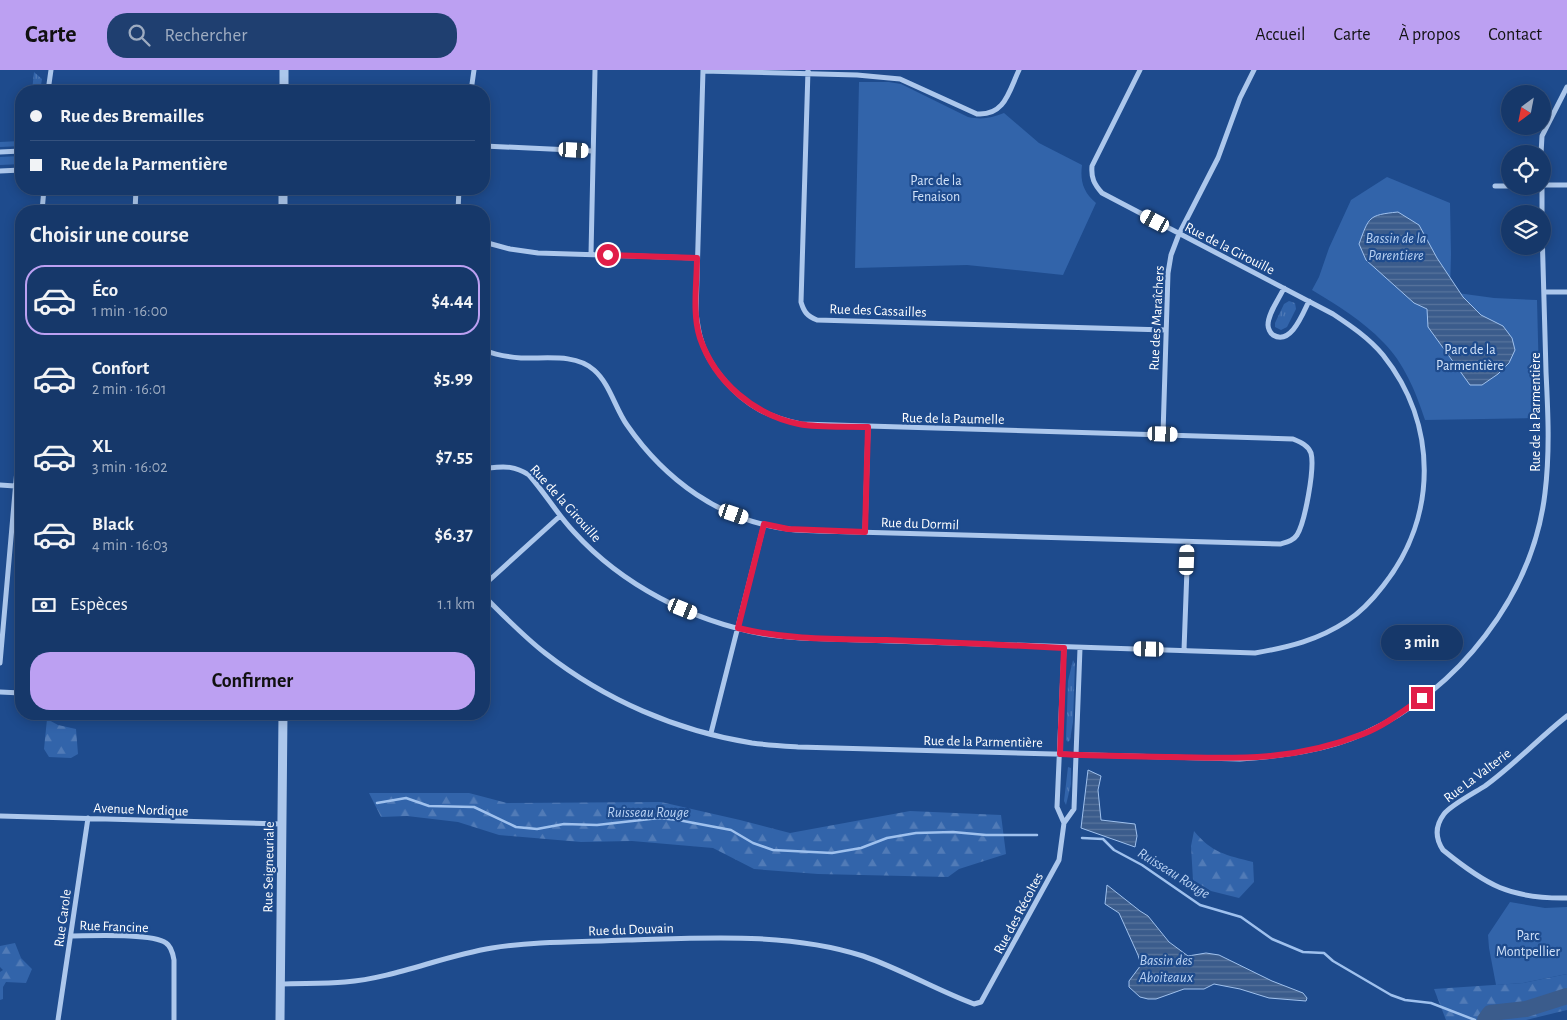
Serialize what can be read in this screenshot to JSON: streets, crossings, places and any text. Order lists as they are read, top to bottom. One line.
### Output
{"streets":{"street":["Rue de la Girouille","Rue des Cassailles","Rue des Maraîchers","Rue de la Parmentière","Rue de la Paumelle","Rue du Dormil","Rue La Valterie","Avenue Nordique","Rue Seigneuriale","Rue des Récoltes","Rue Carole","Rue Francine","Rue du Douvain"]},"crossings":[["Rue de la Girouille","Rue des Maraîchers"],["Rue de la Girouille","Rue des Récoltes"],["Rue des Cassailles","Rue des Maraîchers"],["Rue des Maraîchers","Rue de la Paumelle"],["Rue de la Parmentière","Rue des Récoltes"],["Rue de la Paumelle","Rue du Dormil"],["Avenue Nordique","Rue Seigneuriale"],["Avenue Nordique","Rue Carole"],["Rue Seigneuriale","Rue du Douvain"],["Rue des Récoltes","Rue du Douvain"],["Rue Carole","Rue Francine"]],"water":["Bassin de la Parentiere","Ruisseau Rouge","Bassin des Aboiteaux"],"parks":["Parc de la Fenaison","Parc de la Parmentière","Parc Montpellier"],"north":"bottom left","page":{"header":"Carte","search":"Rechercher","nav":["Accueil","Carte","À propos","Contact"],"banner":["Rue des Bremailles","Rue de la Parmentière"],"heading":"Choisir une course","list":[{"name":"Éco","note":"1 min · 16:00","value":"$4.44"},{"name":"Confort","note":"2 min · 16:01","value":"$5.99"},{"name":"XL","note":"3 min · 16:02","value":"$7.55"},{"name":"Black","note":"4 min · 16:03","value":"$6.37"}],"pay":["Espèces","1.1 km"],"bubble":"3 min","buttons":"Confirmer"}}
